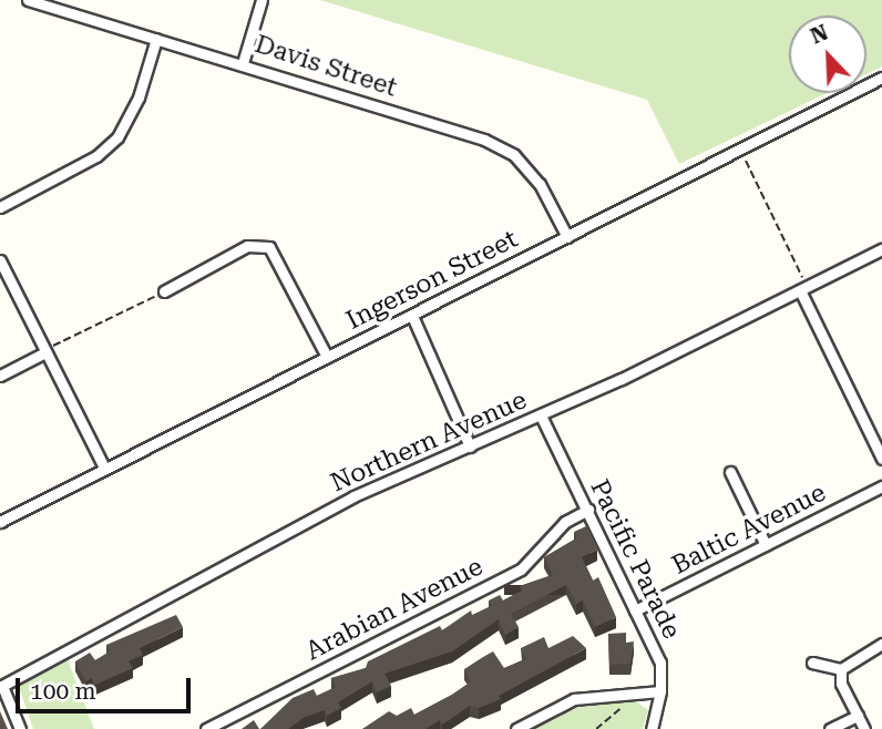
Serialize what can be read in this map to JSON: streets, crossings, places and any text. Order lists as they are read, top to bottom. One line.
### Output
{"streets":{"street":["Davis Street","Ingerson Street","Northern Avenue","Baltic Avenue","Pacific Parade","Arabian Avenue"]},"crossings":[["Davis Street","Ingerson Street"],["Northern Avenue","Pacific Parade"],["Baltic Avenue","Pacific Parade"],["Pacific Parade","Arabian Avenue"]],"scale_bar":"100 m","north":"top left"}
